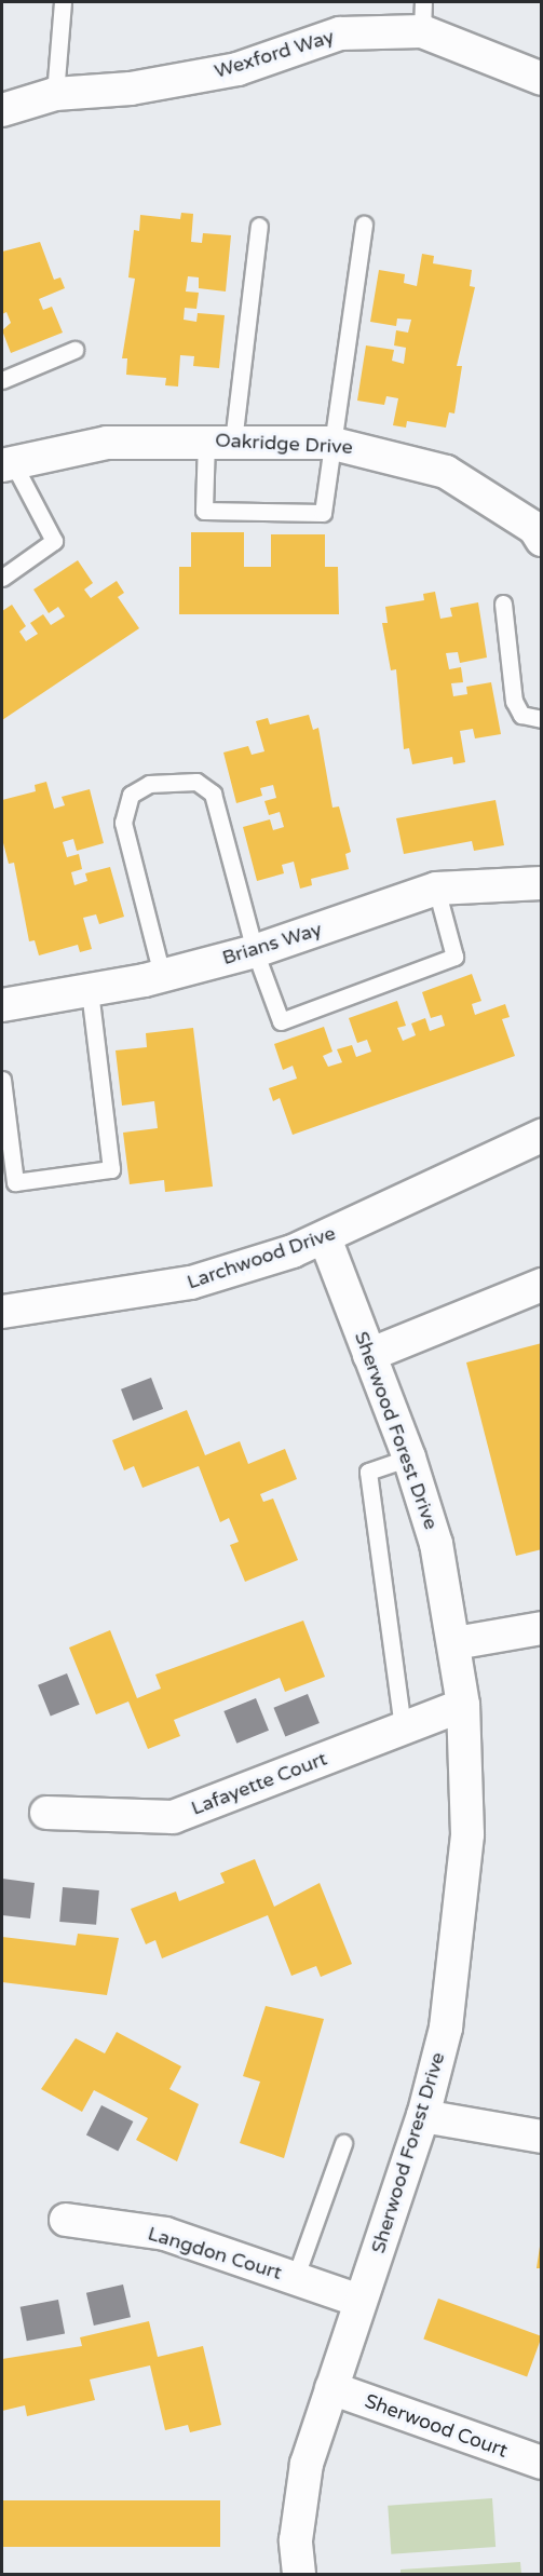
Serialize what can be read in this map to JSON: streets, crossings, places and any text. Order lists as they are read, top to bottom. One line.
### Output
{"streets":{"street":["Wexford Way","Oakridge Drive","Brians Way","Larchwood Drive","Sherwood Forest Drive","Lafayette Court","Langdon Court","Sherwood Court"]},"crossings":[["Larchwood Drive","Sherwood Forest Drive"],["Sherwood Forest Drive","Lafayette Court"],["Sherwood Forest Drive","Langdon Court"],["Sherwood Forest Drive","Sherwood Court"]]}
